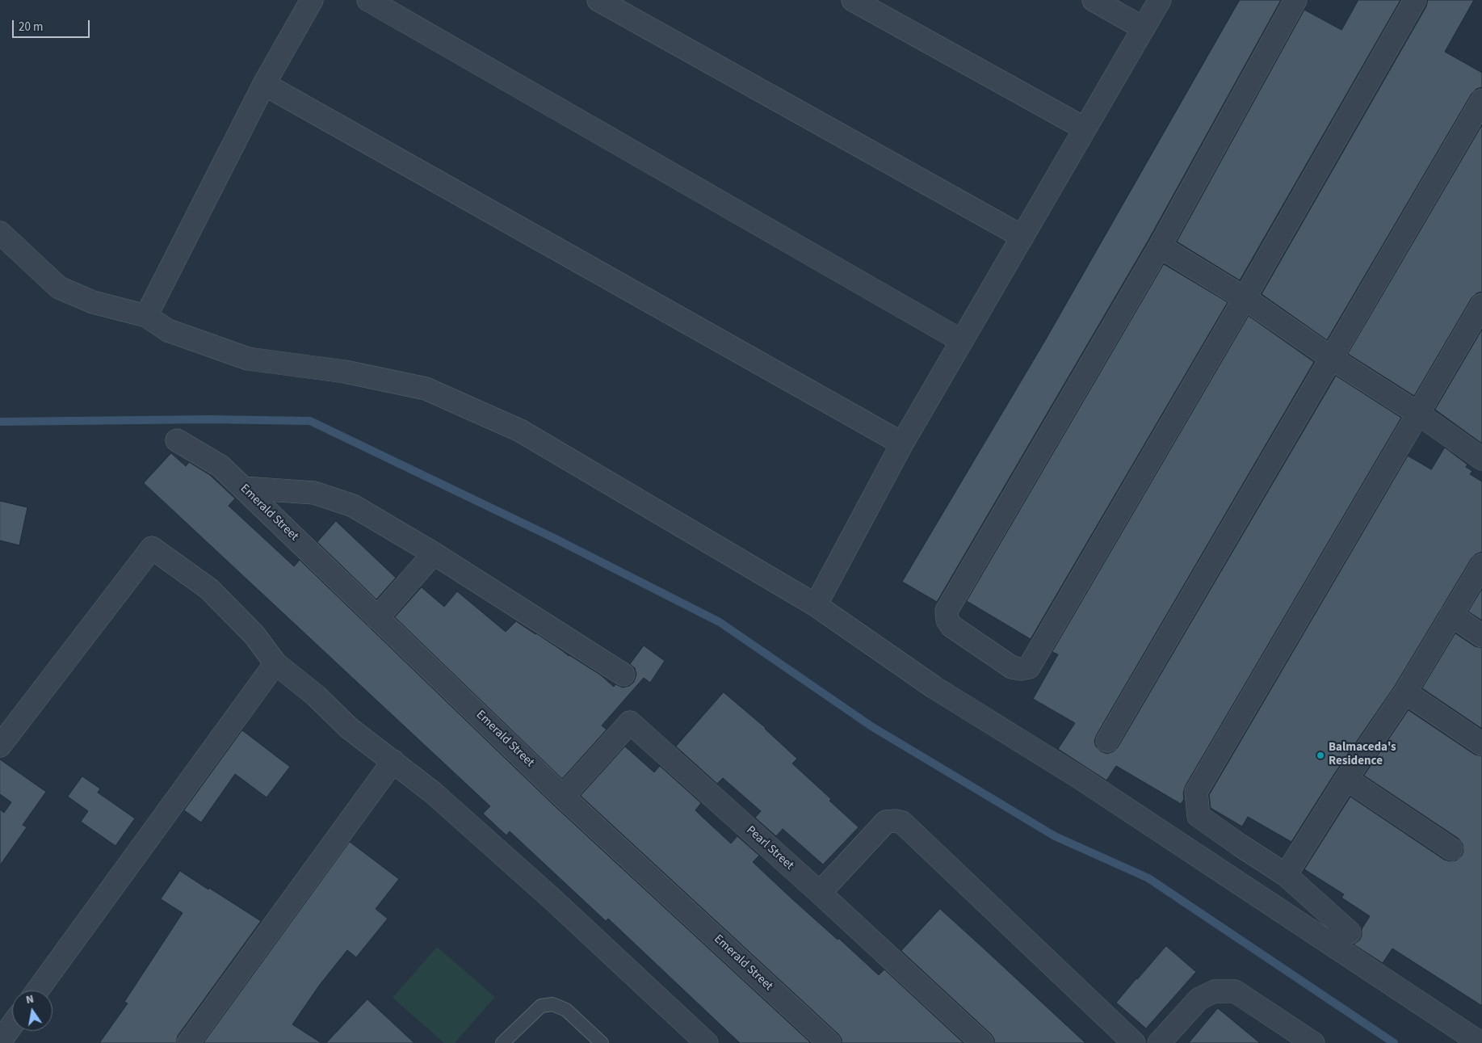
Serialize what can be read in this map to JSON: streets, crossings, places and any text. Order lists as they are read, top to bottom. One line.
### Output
{"streets":{"street":["Emerald Street","Pearl Street"]},"crossings":[["Emerald Street","Pearl Street"]],"places":["Balmaceda's Residence"],"scale_bar":"20 m","north":"top"}
